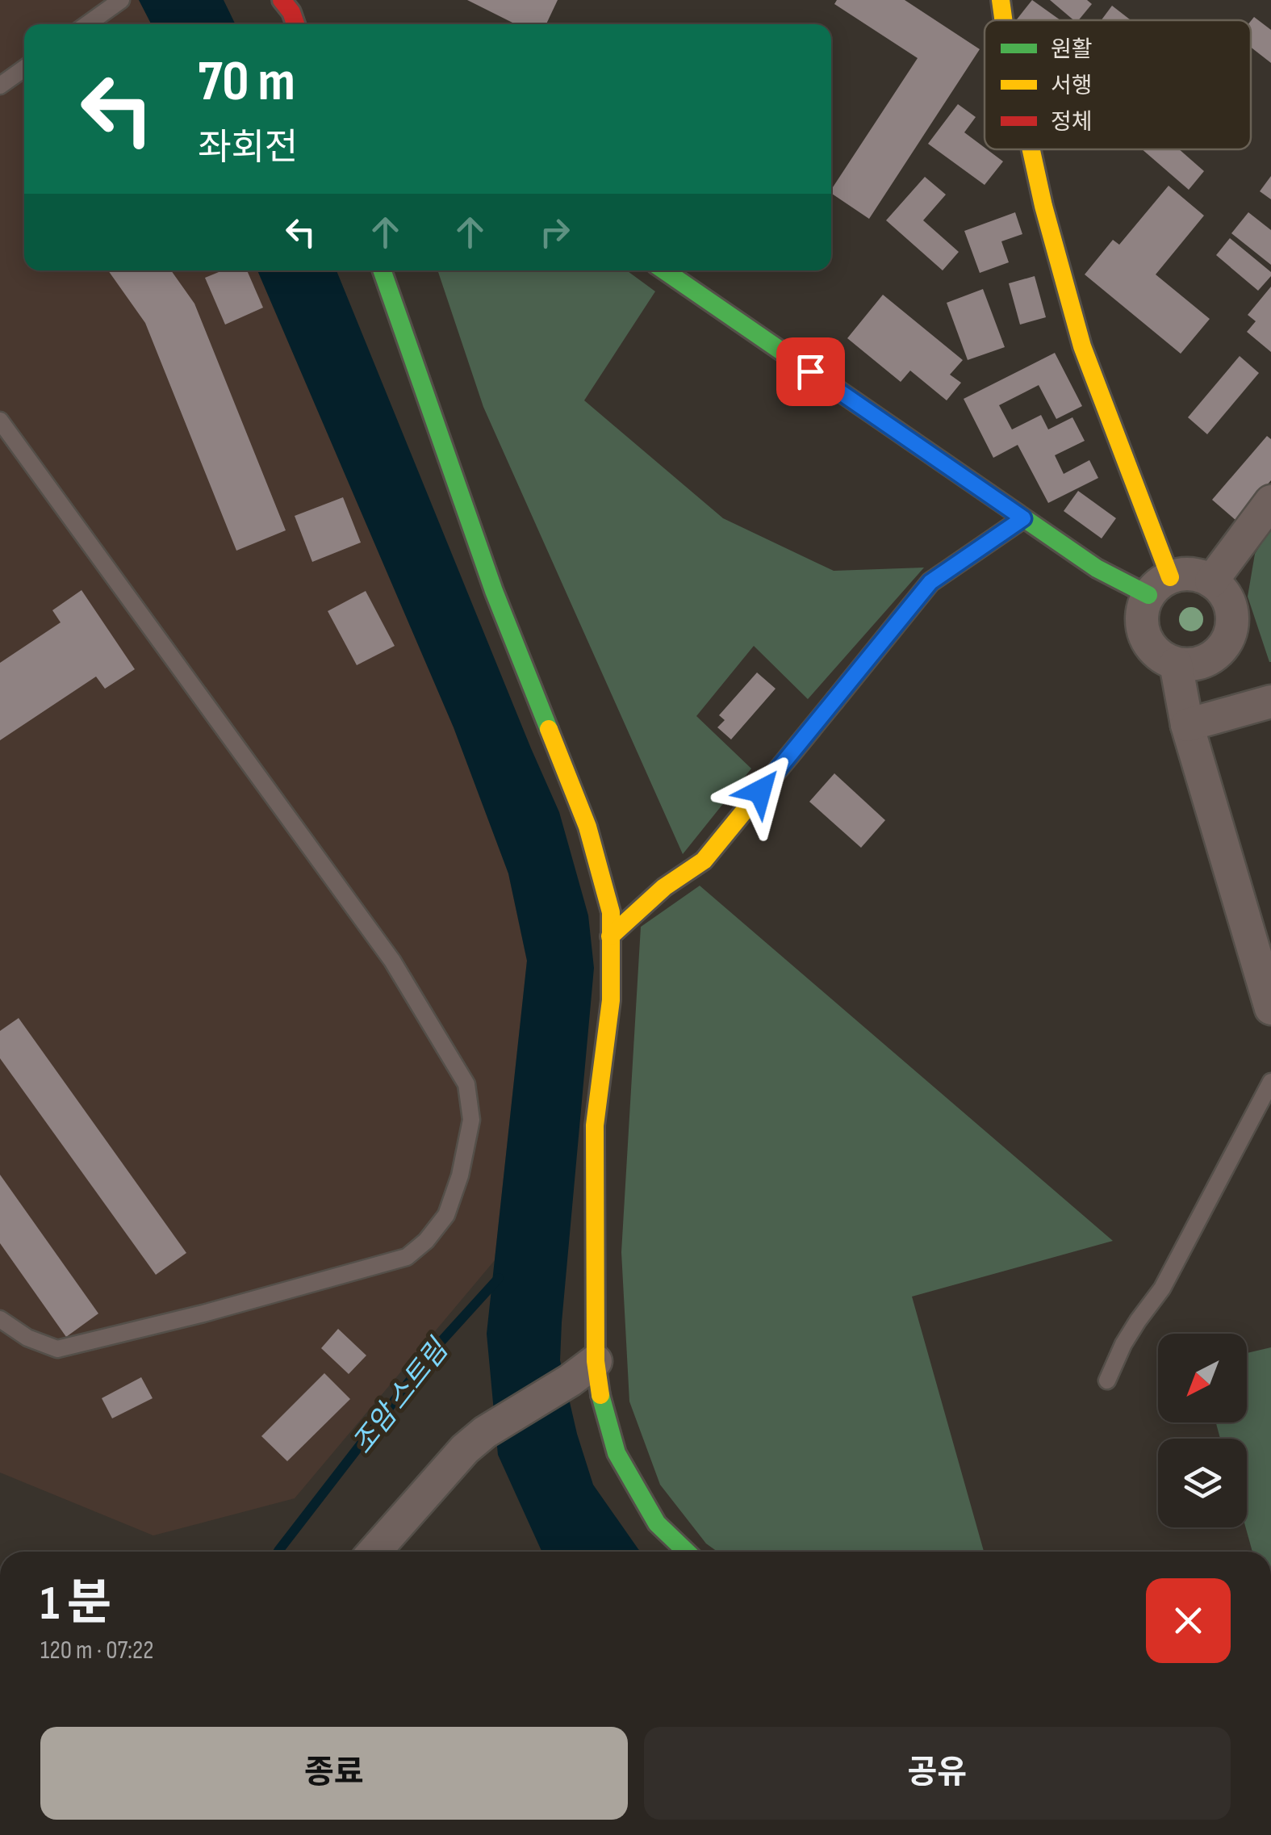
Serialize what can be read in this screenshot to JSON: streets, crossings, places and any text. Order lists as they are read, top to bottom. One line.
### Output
{"water":["조암 스트림"],"legend":["원활","서행","정체"],"north":"bottom left","page":{"turn":["70 m","좌회전"],"heading":["1 분","120 m · 07:22"],"buttons":["종료","공유"]}}
